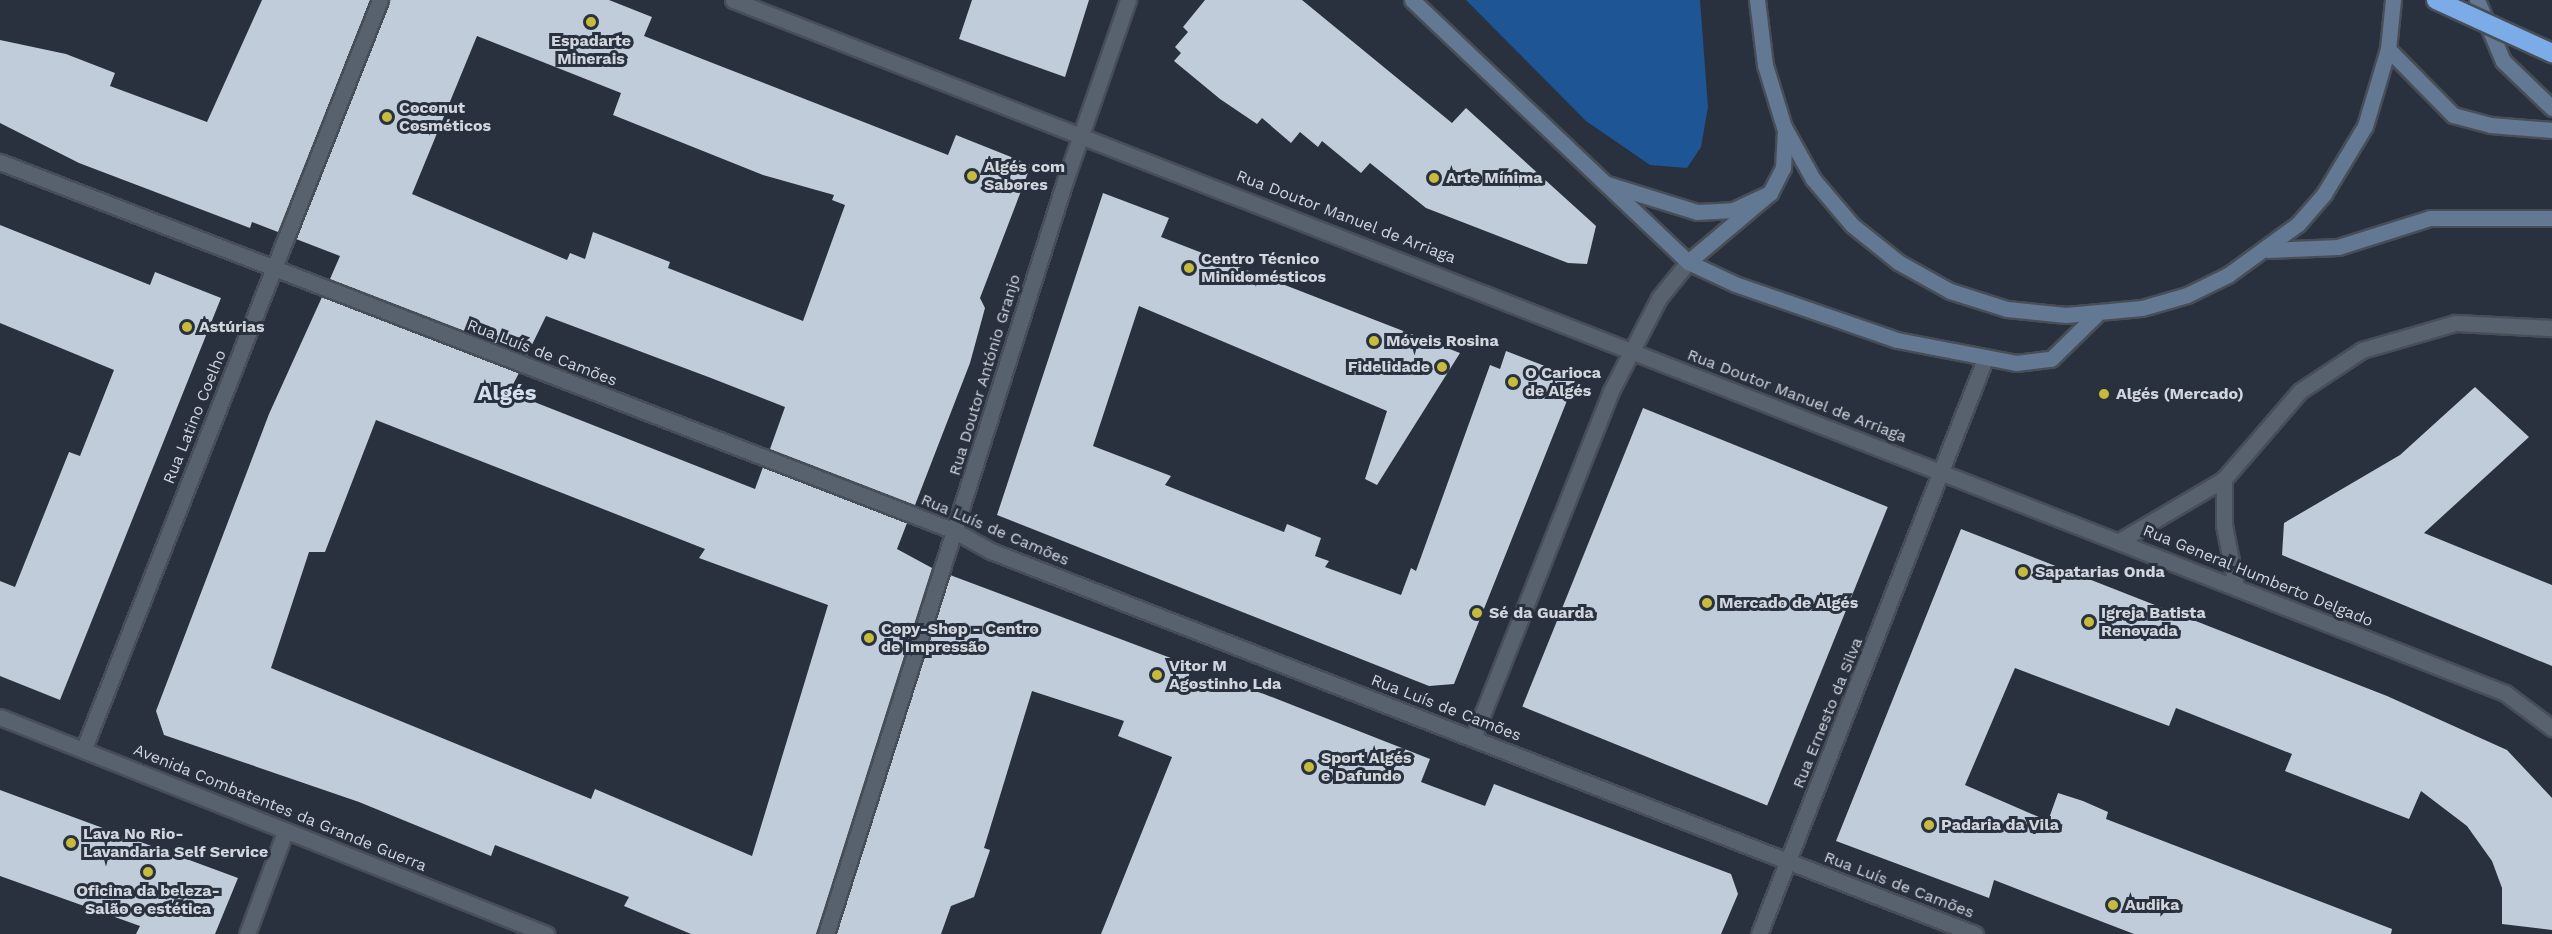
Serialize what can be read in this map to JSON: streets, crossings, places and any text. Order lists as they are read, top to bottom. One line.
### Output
{"streets":{"street":["Rua Doutor Manuel de Arriaga","Rua Luís de Camões","Rua Doutor António Granjo","Rua Latino Coelho","Rua General Humberto Delgado","Rua Ernesto da Silva","Avenida Combatentes da Grande Guerra"]},"crossings":[["Rua Doutor Manuel de Arriaga","Rua Doutor António Granjo"],["Rua Doutor Manuel de Arriaga","Rua General Humberto Delgado"],["Rua Doutor Manuel de Arriaga","Rua Ernesto da Silva"],["Rua Luís de Camões","Rua Doutor António Granjo"],["Rua Luís de Camões","Rua Latino Coelho"],["Rua Luís de Camões","Rua Ernesto da Silva"],["Rua Latino Coelho","Avenida Combatentes da Grande Guerra"],["Rua General Humberto Delgado","Rua Ernesto da Silva"]],"districts":["Algés"],"places":["Espadarte Minerais","Coconut Cosméticos","Algés com Sabores","Arte Mínima","Centro Técnico Minidomésticos","Astúrias","Móveis Rosina","Fidelidade","O Carioca de Algés","Algés (Mercado)","Sapatarias Onda","Mercado de Algés","Sé da Guarda","Igreja Batista Renovada","Copy-Shop - Centro de Impressão","Vitor M Agostinho Lda","Sport Algés e Dafundo","Padaria da Vila","Lava No Rio- Lavandaria Self Service","Oficina da beleza- Salão e estética","Audika"]}
